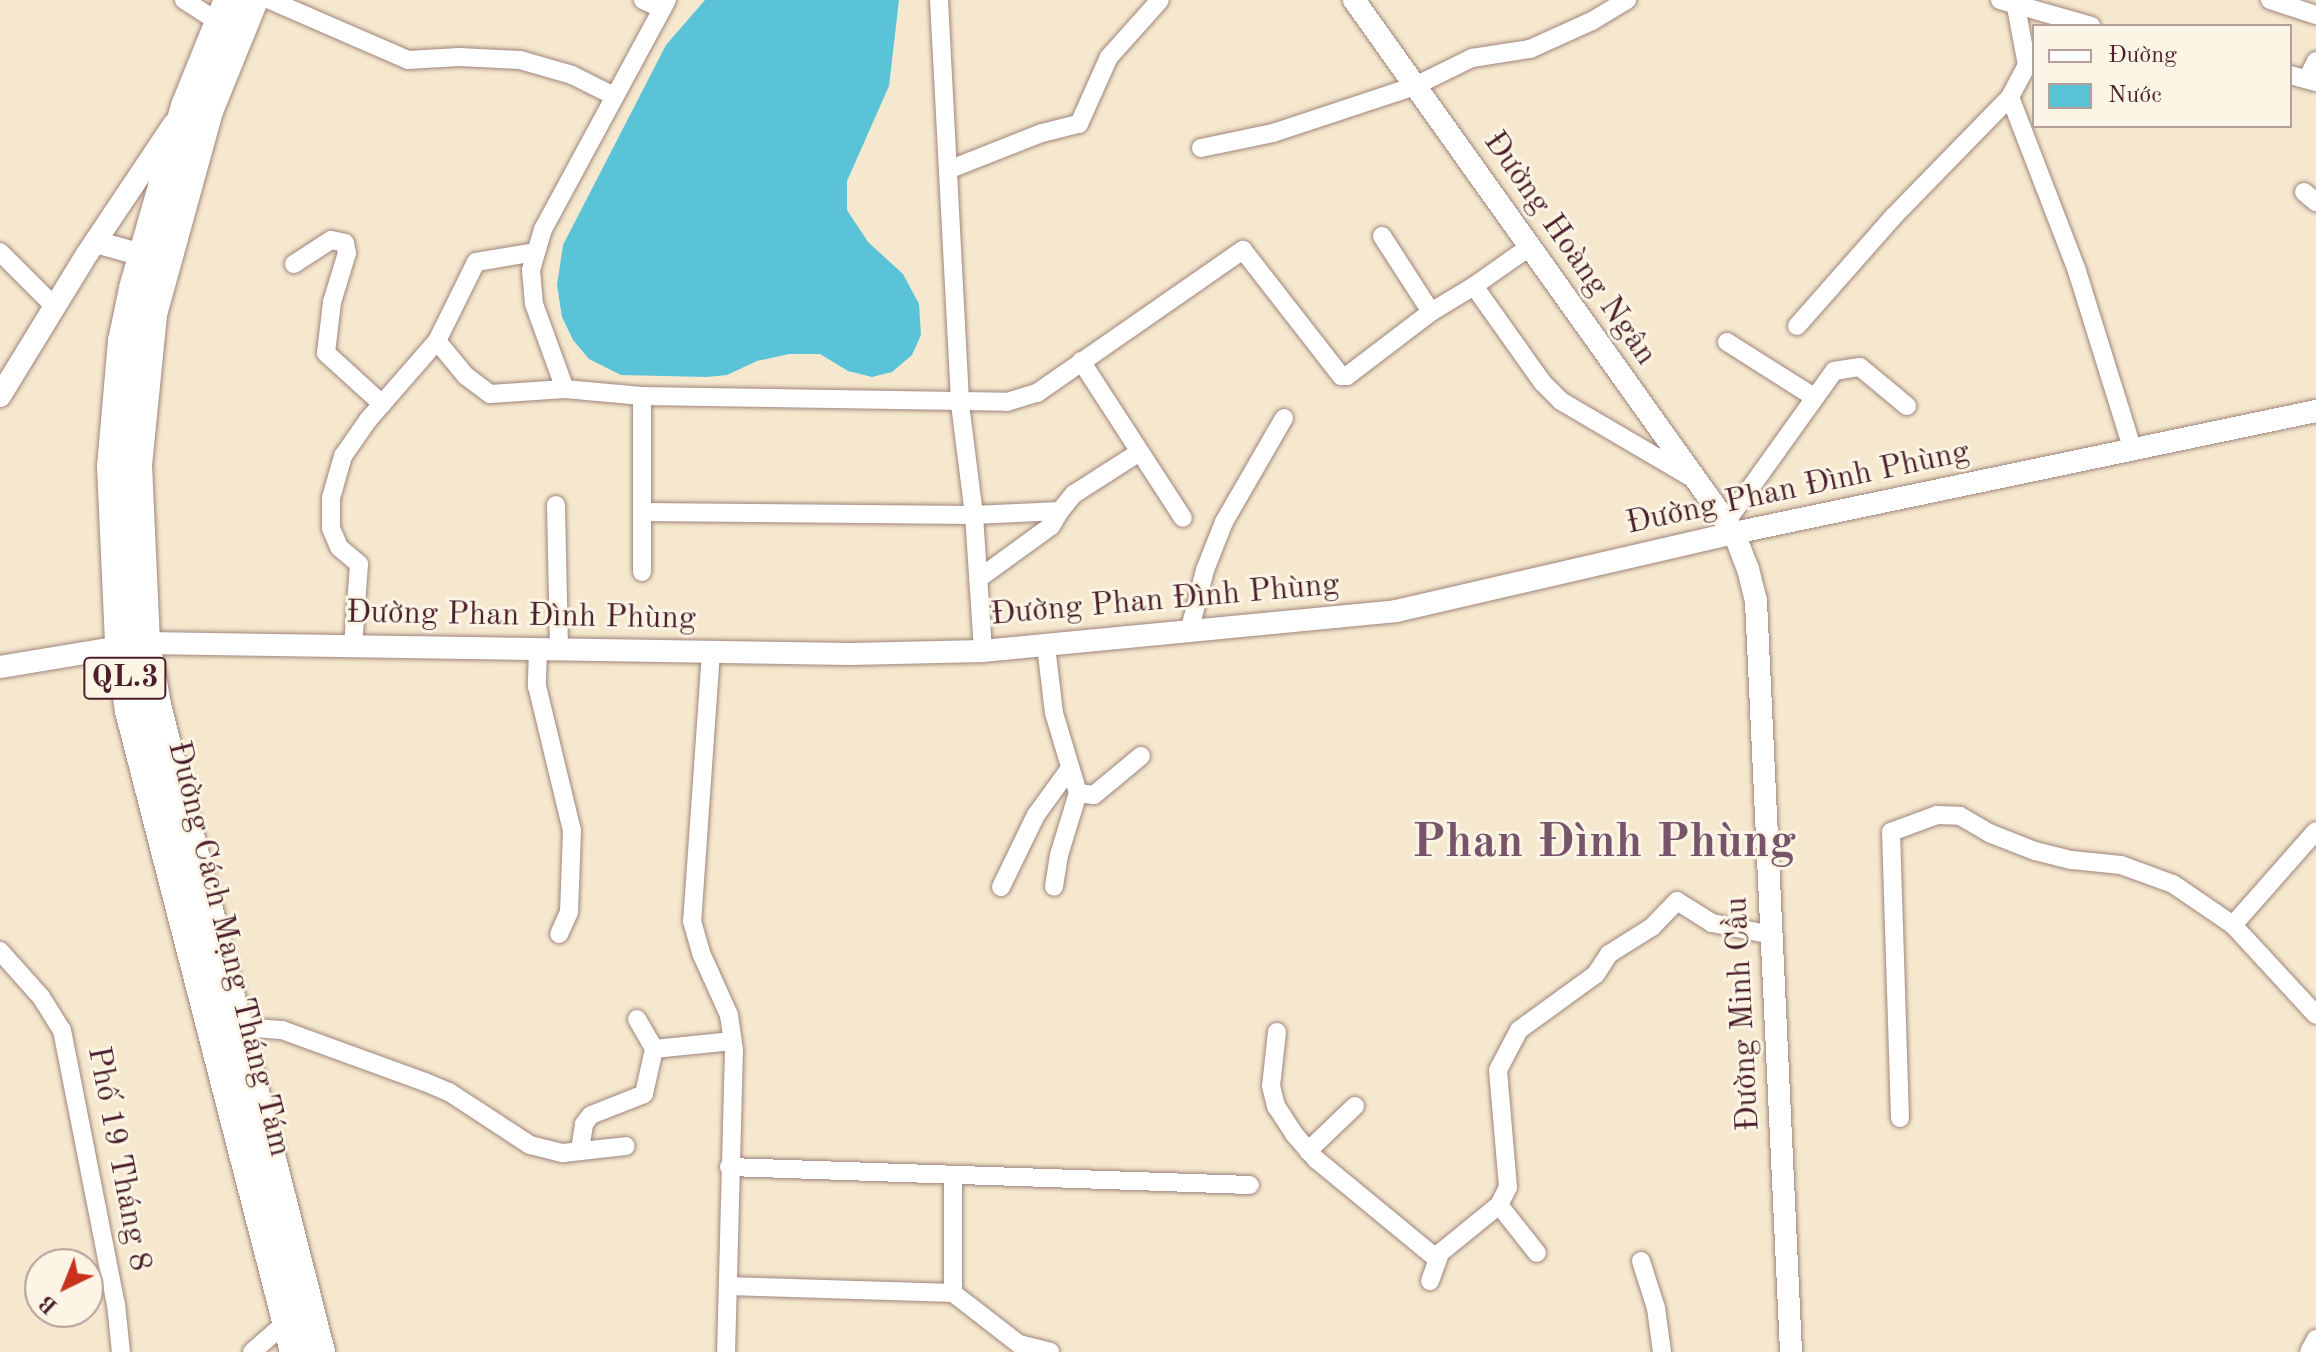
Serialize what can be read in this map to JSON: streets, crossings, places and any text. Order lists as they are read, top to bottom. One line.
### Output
{"streets":{"highway":["QL.3","Đường Cách Mạng Tháng Tám"],"street":["Đường Hoàng Ngân","Đường Phan Đình Phùng","Đường Minh Cầu","Phố 19 Tháng 8"]},"crossings":[["Đường Hoàng Ngân","Đường Phan Đình Phùng"],["Đường Hoàng Ngân","Đường Minh Cầu"],["Đường Phan Đình Phùng","Đường Cách Mạng Tháng Tám"],["Đường Phan Đình Phùng","Đường Minh Cầu"]],"districts":["Phan Đình Phùng"],"legend":["Đường","Nước"],"north":"bottom left"}
